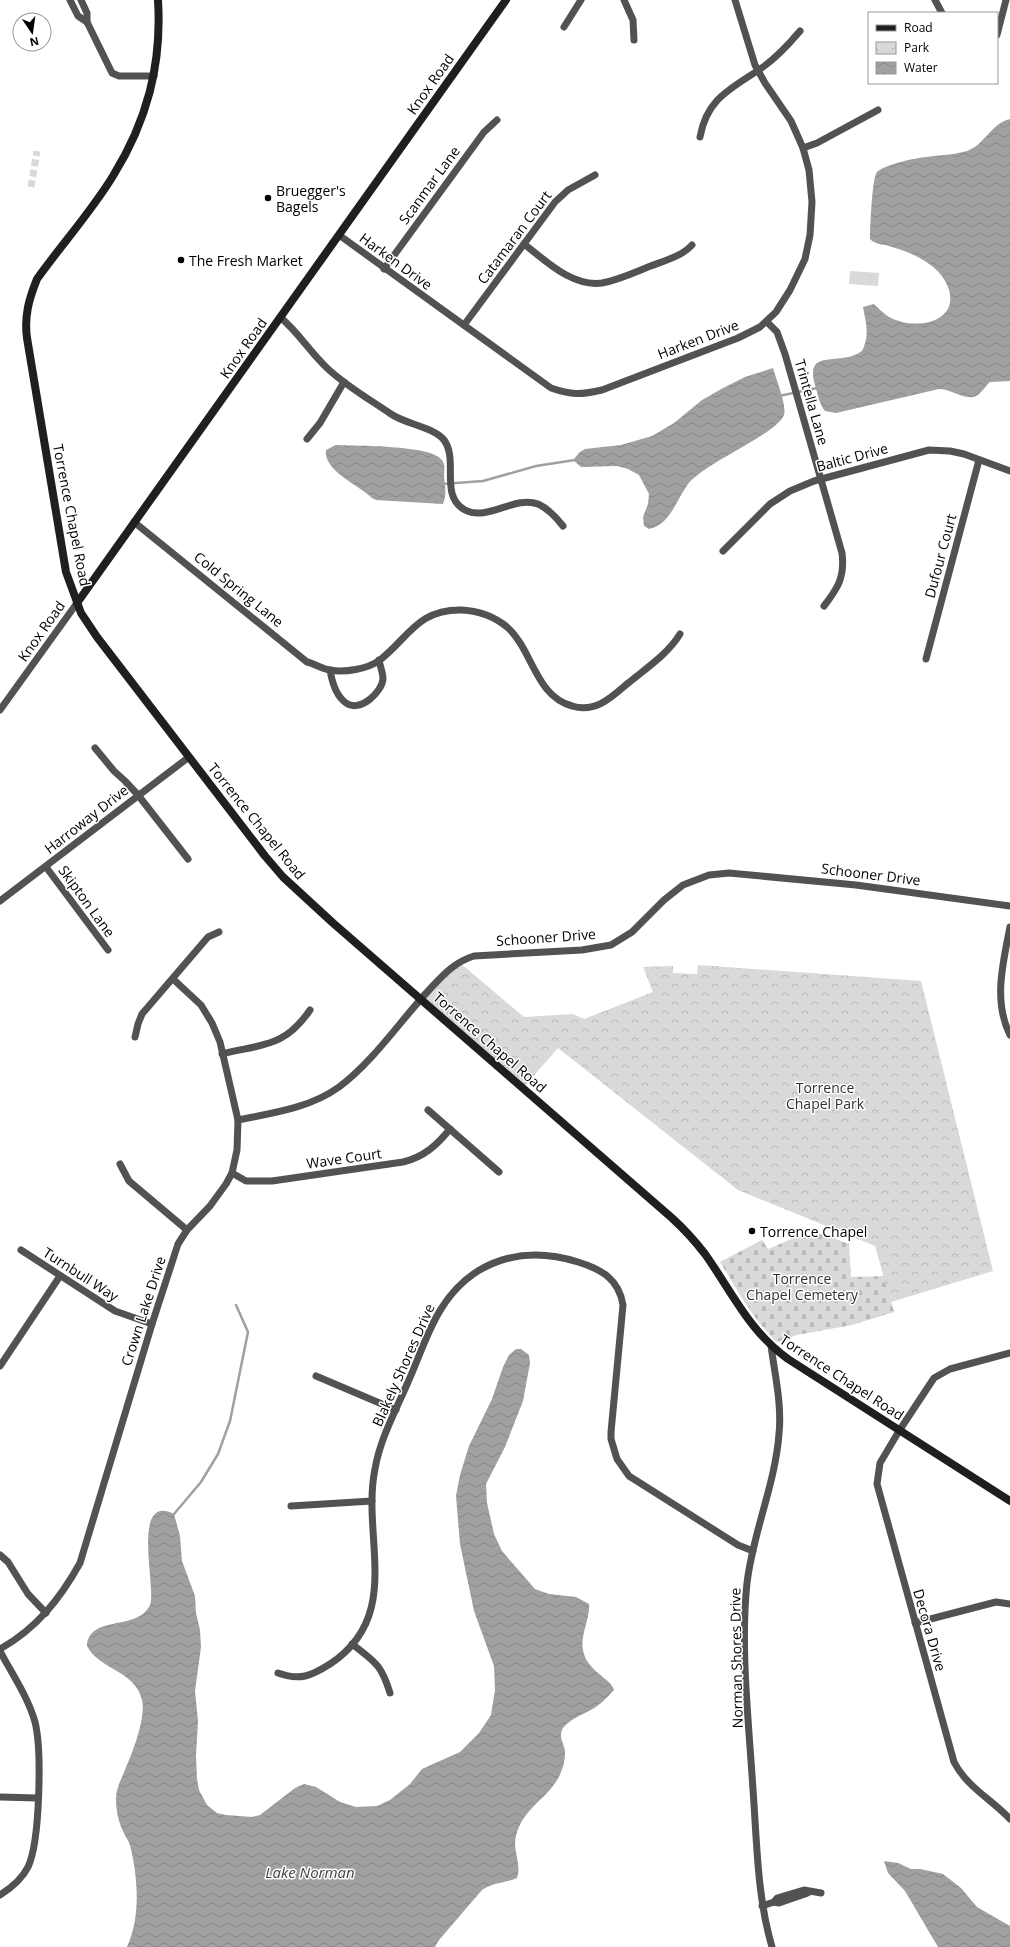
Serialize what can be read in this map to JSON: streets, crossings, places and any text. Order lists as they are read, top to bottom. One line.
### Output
{"streets":{"street":["Knox Road","Scanmar Lane","Catamaran Court","Harken Drive","Trintella Lane","Baltic Drive","Torrence Chapel Road","Dufour Court","Cold Spring Lane","Harroway Drive","Schooner Drive","Skipton Lane","Wave Court","Turnbull Way","Crown Lake Drive","Blakely Shores Drive","Decora Drive","Norman Shores Drive"]},"crossings":[["Knox Road","Harken Drive"],["Knox Road","Torrence Chapel Road"],["Knox Road","Cold Spring Lane"],["Scanmar Lane","Harken Drive"],["Catamaran Court","Harken Drive"],["Harken Drive","Trintella Lane"],["Trintella Lane","Baltic Drive"],["Baltic Drive","Dufour Court"],["Torrence Chapel Road","Harroway Drive"],["Torrence Chapel Road","Schooner Drive"],["Torrence Chapel Road","Decora Drive"],["Torrence Chapel Road","Norman Shores Drive"],["Harroway Drive","Skipton Lane"],["Schooner Drive","Crown Lake Drive"],["Wave Court","Crown Lake Drive"],["Turnbull Way","Crown Lake Drive"],["Blakely Shores Drive","Norman Shores Drive"]],"water":["Lake Norman"],"parks":["Torrence Chapel Park","Torrence Chapel Cemetery"],"places":["Bruegger's Bagels","The Fresh Market","Torrence Chapel"],"legend":["Road","Park","Water"],"north":"bottom"}
